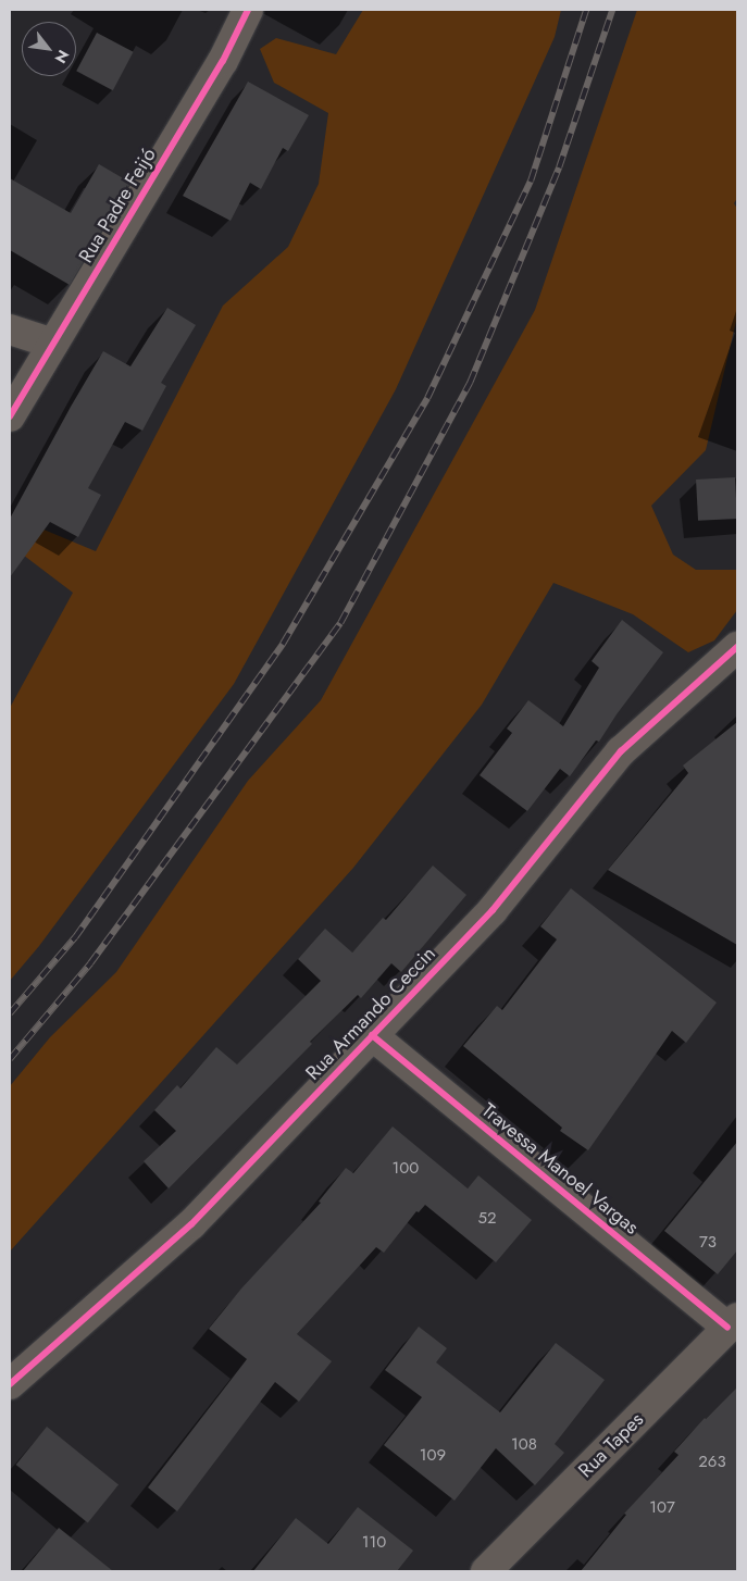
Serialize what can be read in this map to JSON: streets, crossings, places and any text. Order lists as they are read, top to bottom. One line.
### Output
{"streets":{"street":["Rua Padre Feijó","Rua Armando Ceccin","Travessa Manoel Vargas","Rua Tapes"]},"crossings":[["Rua Armando Ceccin","Travessa Manoel Vargas"],["Travessa Manoel Vargas","Rua Tapes"]],"house_numbers":["100","52","73","108","109","263","107","110"],"north":"bottom right"}
